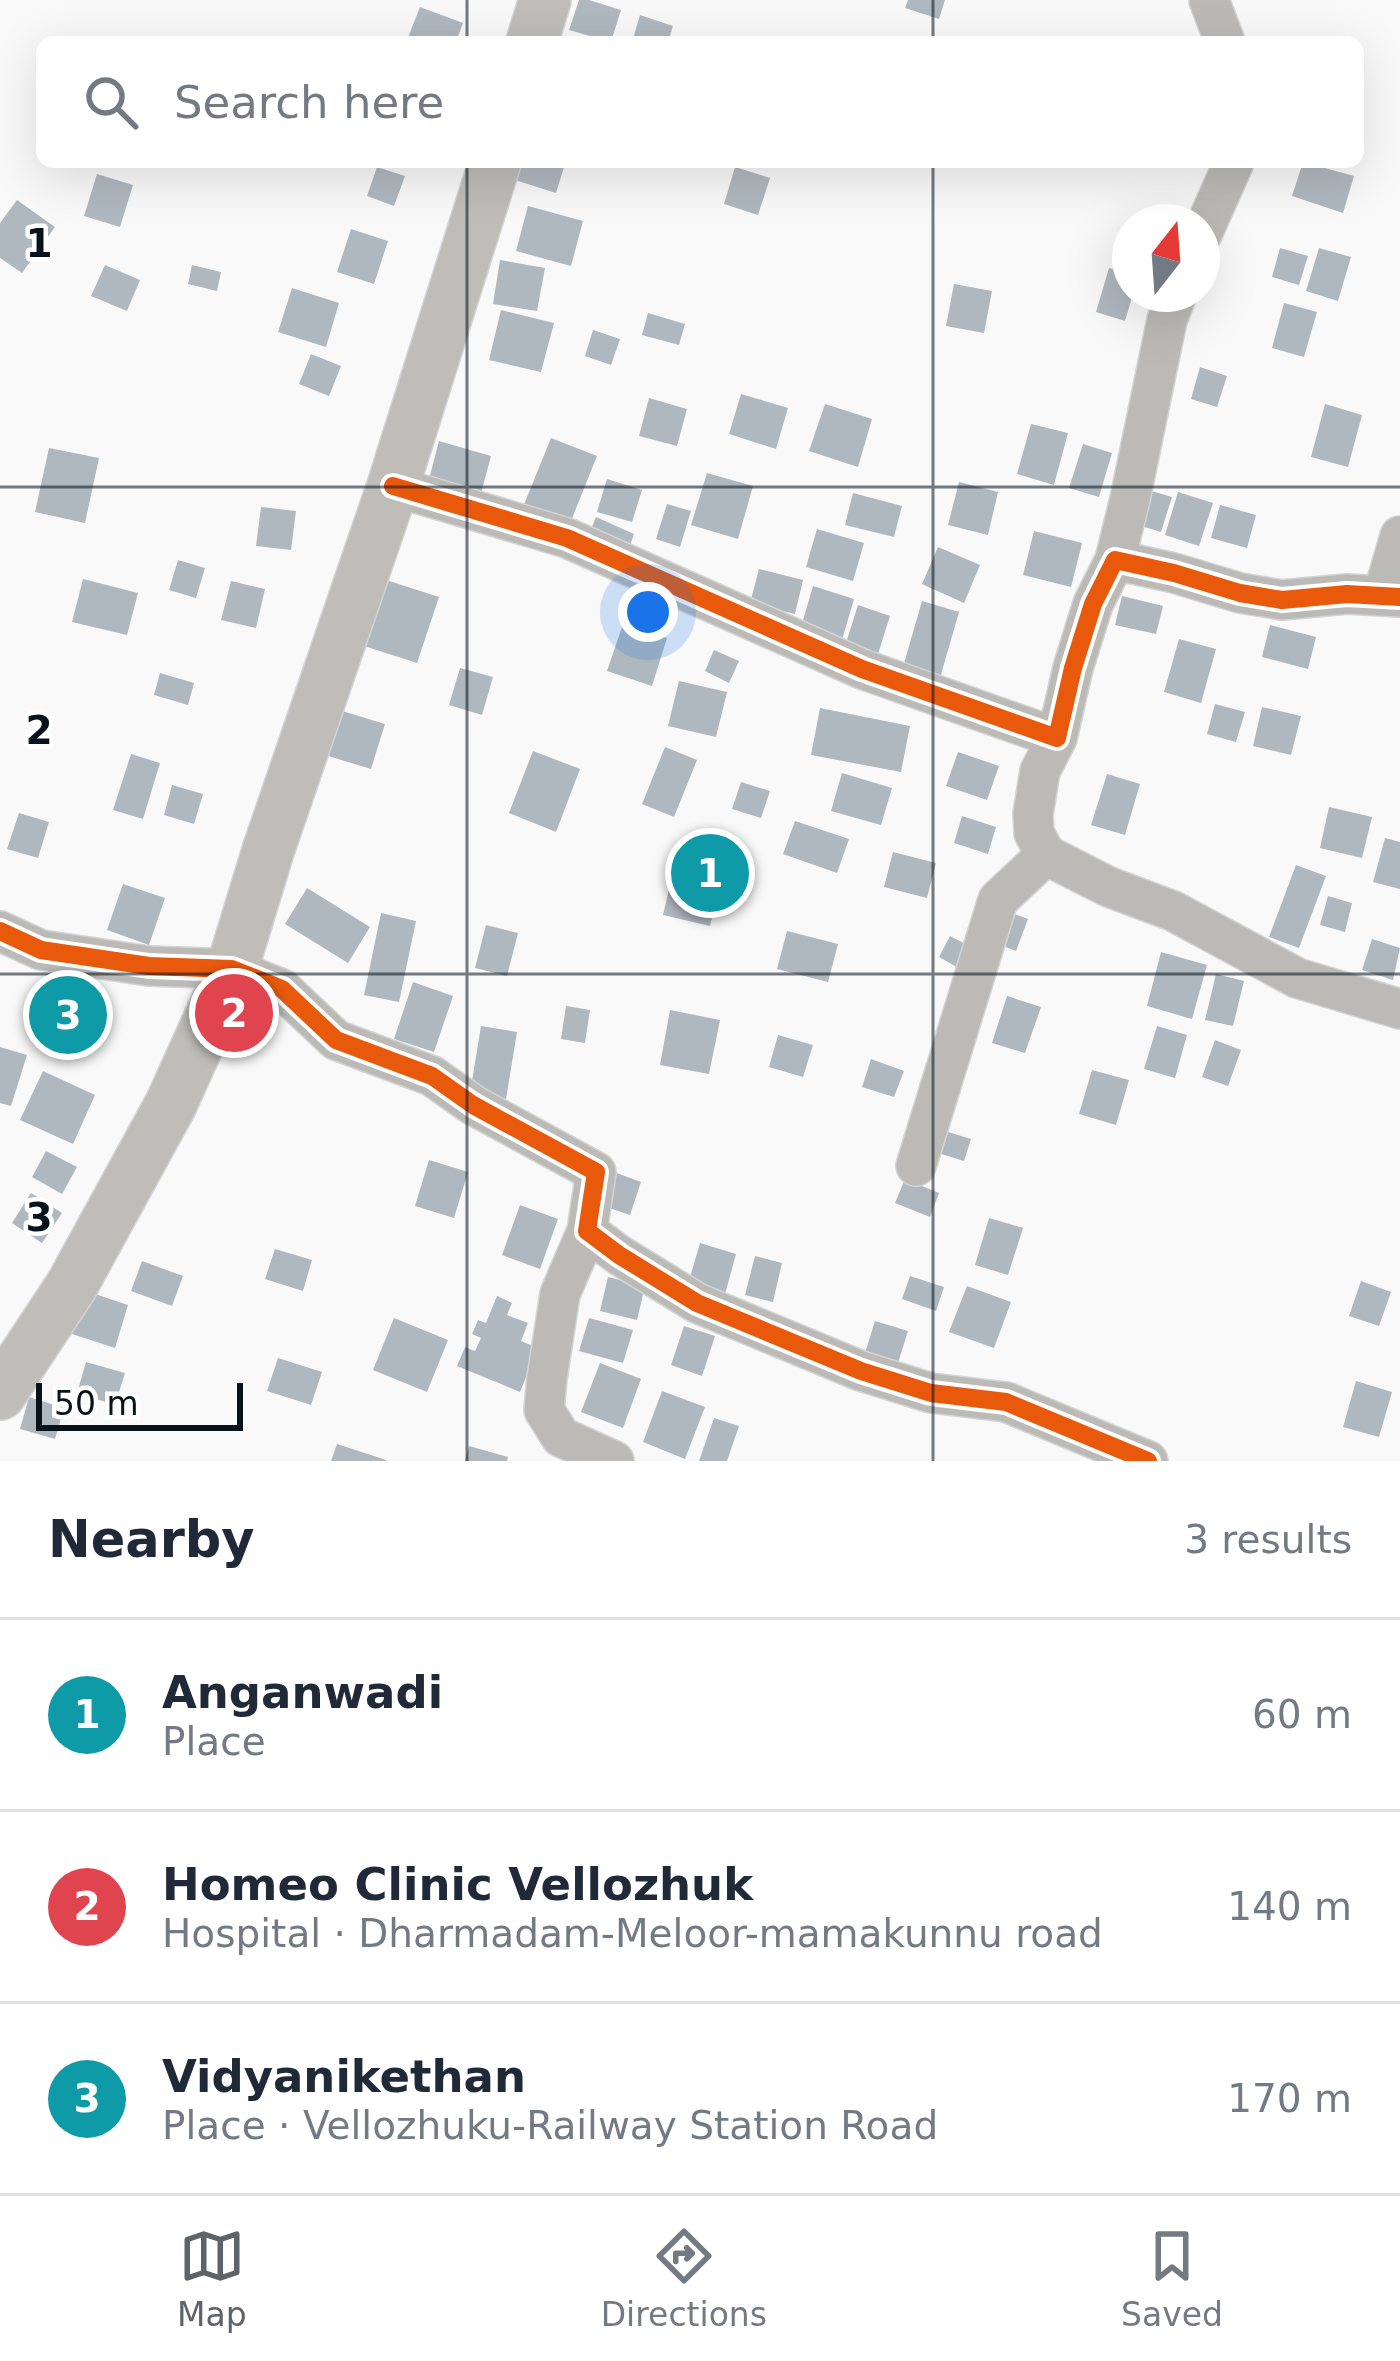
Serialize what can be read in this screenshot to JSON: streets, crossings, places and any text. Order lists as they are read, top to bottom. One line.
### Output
{"scale_bar":"50 m","north":"top","page":{"search":"Search here","pins":["1","2","3"],"scale":"50 m","heading":["Nearby","3 results"],"list":[{"mark":"1","name":"Anganwadi","note":"Place","value":"60 m"},{"mark":"2","name":"Homeo Clinic Vellozhuk","note":"Hospital · Dharmadam-Meloor-mamakunnu road","value":"140 m"},{"mark":"3","name":"Vidyanikethan","note":"Place · Vellozhuku-Railway Station Road","value":"170 m"}],"nav":["Map","Directions","Saved"]},"grid":{"rows":["1","2","3"]}}
